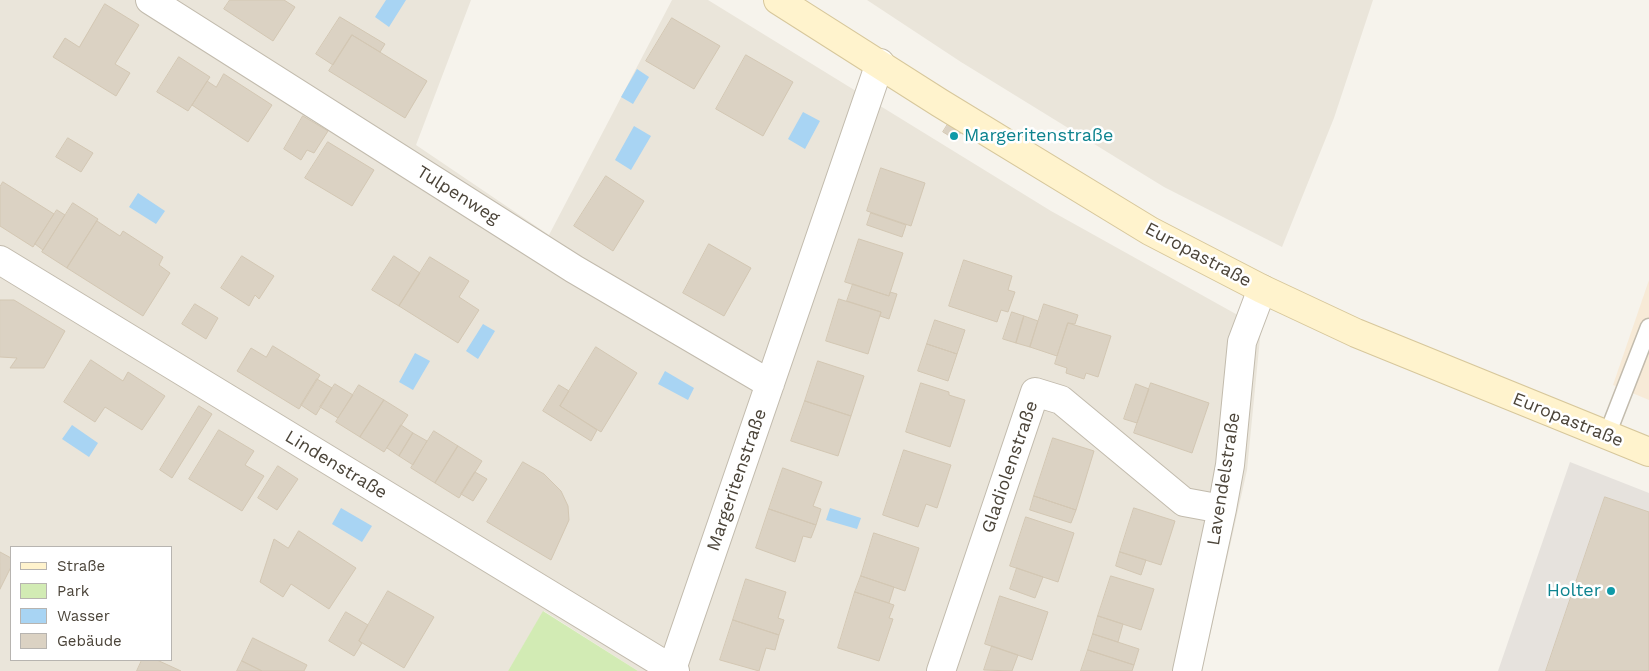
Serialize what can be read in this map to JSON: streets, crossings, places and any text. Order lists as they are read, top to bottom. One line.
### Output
{"streets":{"main road":["Europastraße"],"street":["Tulpenweg","Lindenstraße","Gladiolenstraße","Lavendelstraße","Margeritenstraße"]},"crossings":[["Tulpenweg","Margeritenstraße"],["Europastraße","Lavendelstraße"],["Europastraße","Margeritenstraße"],["Lindenstraße","Margeritenstraße"],["Gladiolenstraße","Lavendelstraße"]],"places":["Margeritenstraße","Holter"],"legend":["Straße","Park","Wasser","Gebäude"]}
